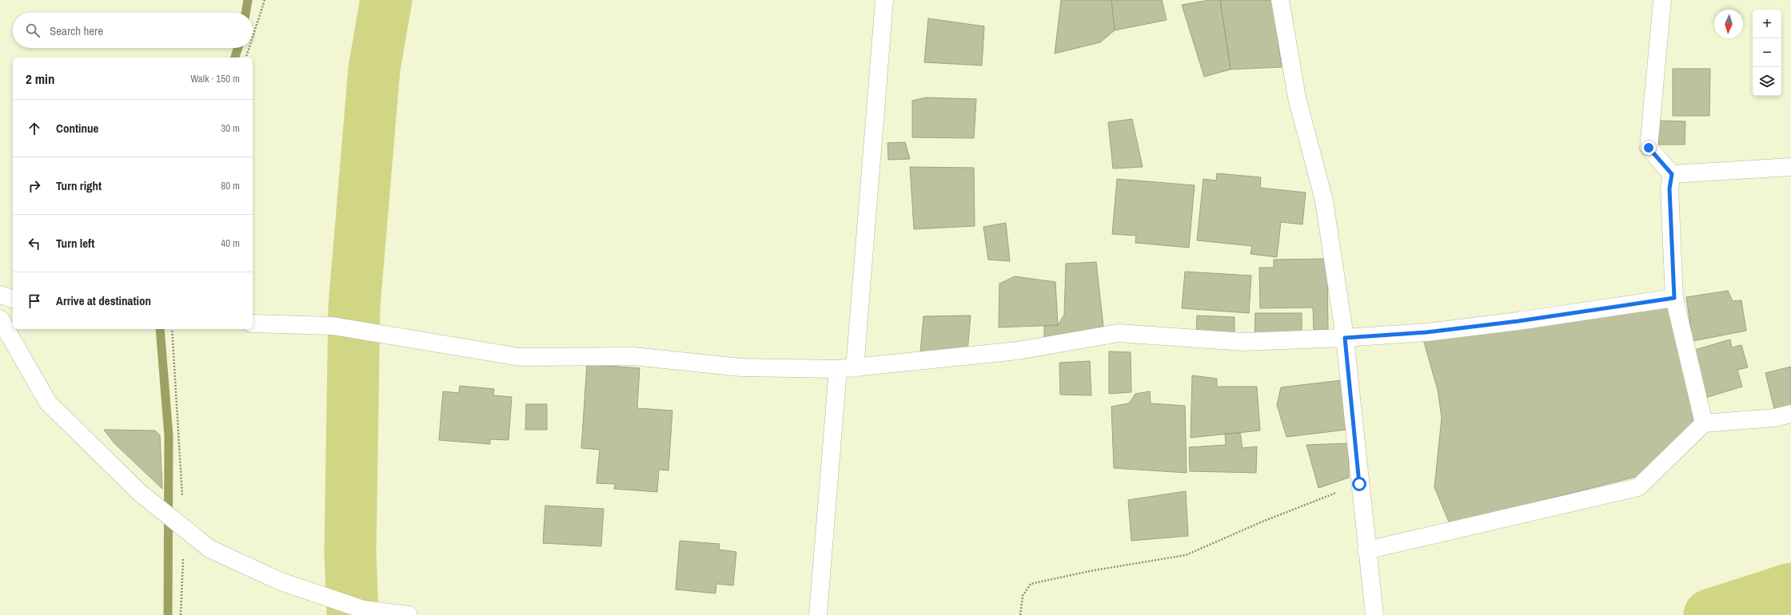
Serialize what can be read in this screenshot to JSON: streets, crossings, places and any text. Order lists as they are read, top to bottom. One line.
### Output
{"north":"bottom","page":{"map_buttons":["+","−"],"search":"Search here","heading":["2 min","Walk · 150 m"],"list":[["Continue","30 m"],["Turn right","80 m"],["Turn left","40 m"],"Arrive at destination"]}}
